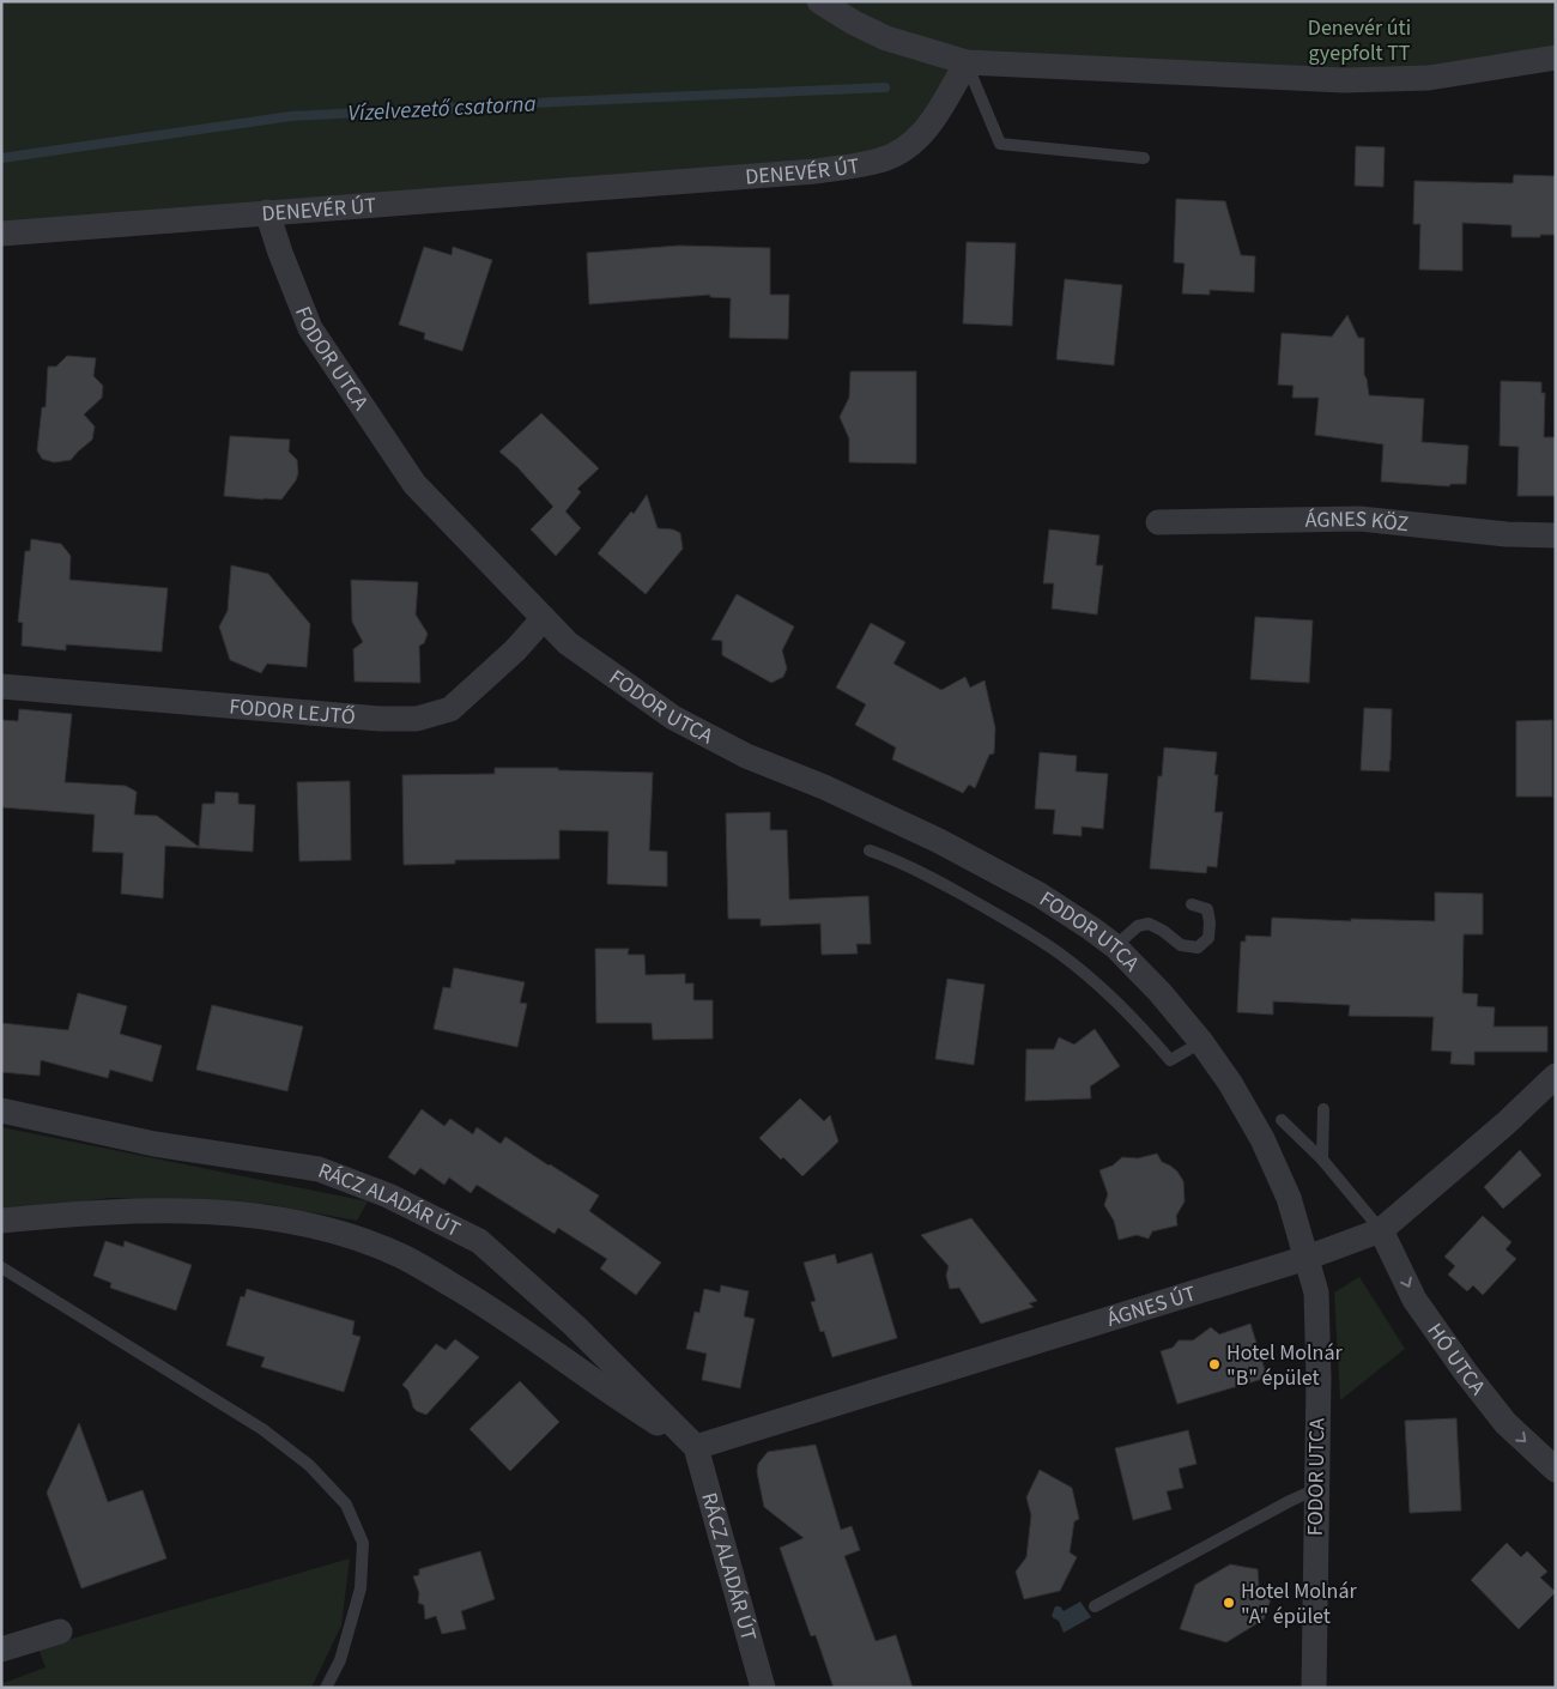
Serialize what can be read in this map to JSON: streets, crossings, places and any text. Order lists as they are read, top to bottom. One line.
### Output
{"streets":{"street":["DENEVÉR ÚT","FODOR UTCA","ÁGNES KÖZ","FODOR LEJTŐ","RÁCZ ALADÁR ÚT","ÁGNES ÚT","HÓ UTCA"]},"crossings":[["DENEVÉR ÚT","FODOR UTCA"],["FODOR UTCA","FODOR LEJTŐ"],["FODOR UTCA","ÁGNES ÚT"],["RÁCZ ALADÁR ÚT","ÁGNES ÚT"],["ÁGNES ÚT","HÓ UTCA"]],"one_way":["HÓ UTCA"],"water":["Vízelvezető csatorna"],"parks":["Denevér úti gyepfolt TT"],"places":["Hotel Molnár \"B\" épület","Hotel Molnár \"A\" épület"]}
